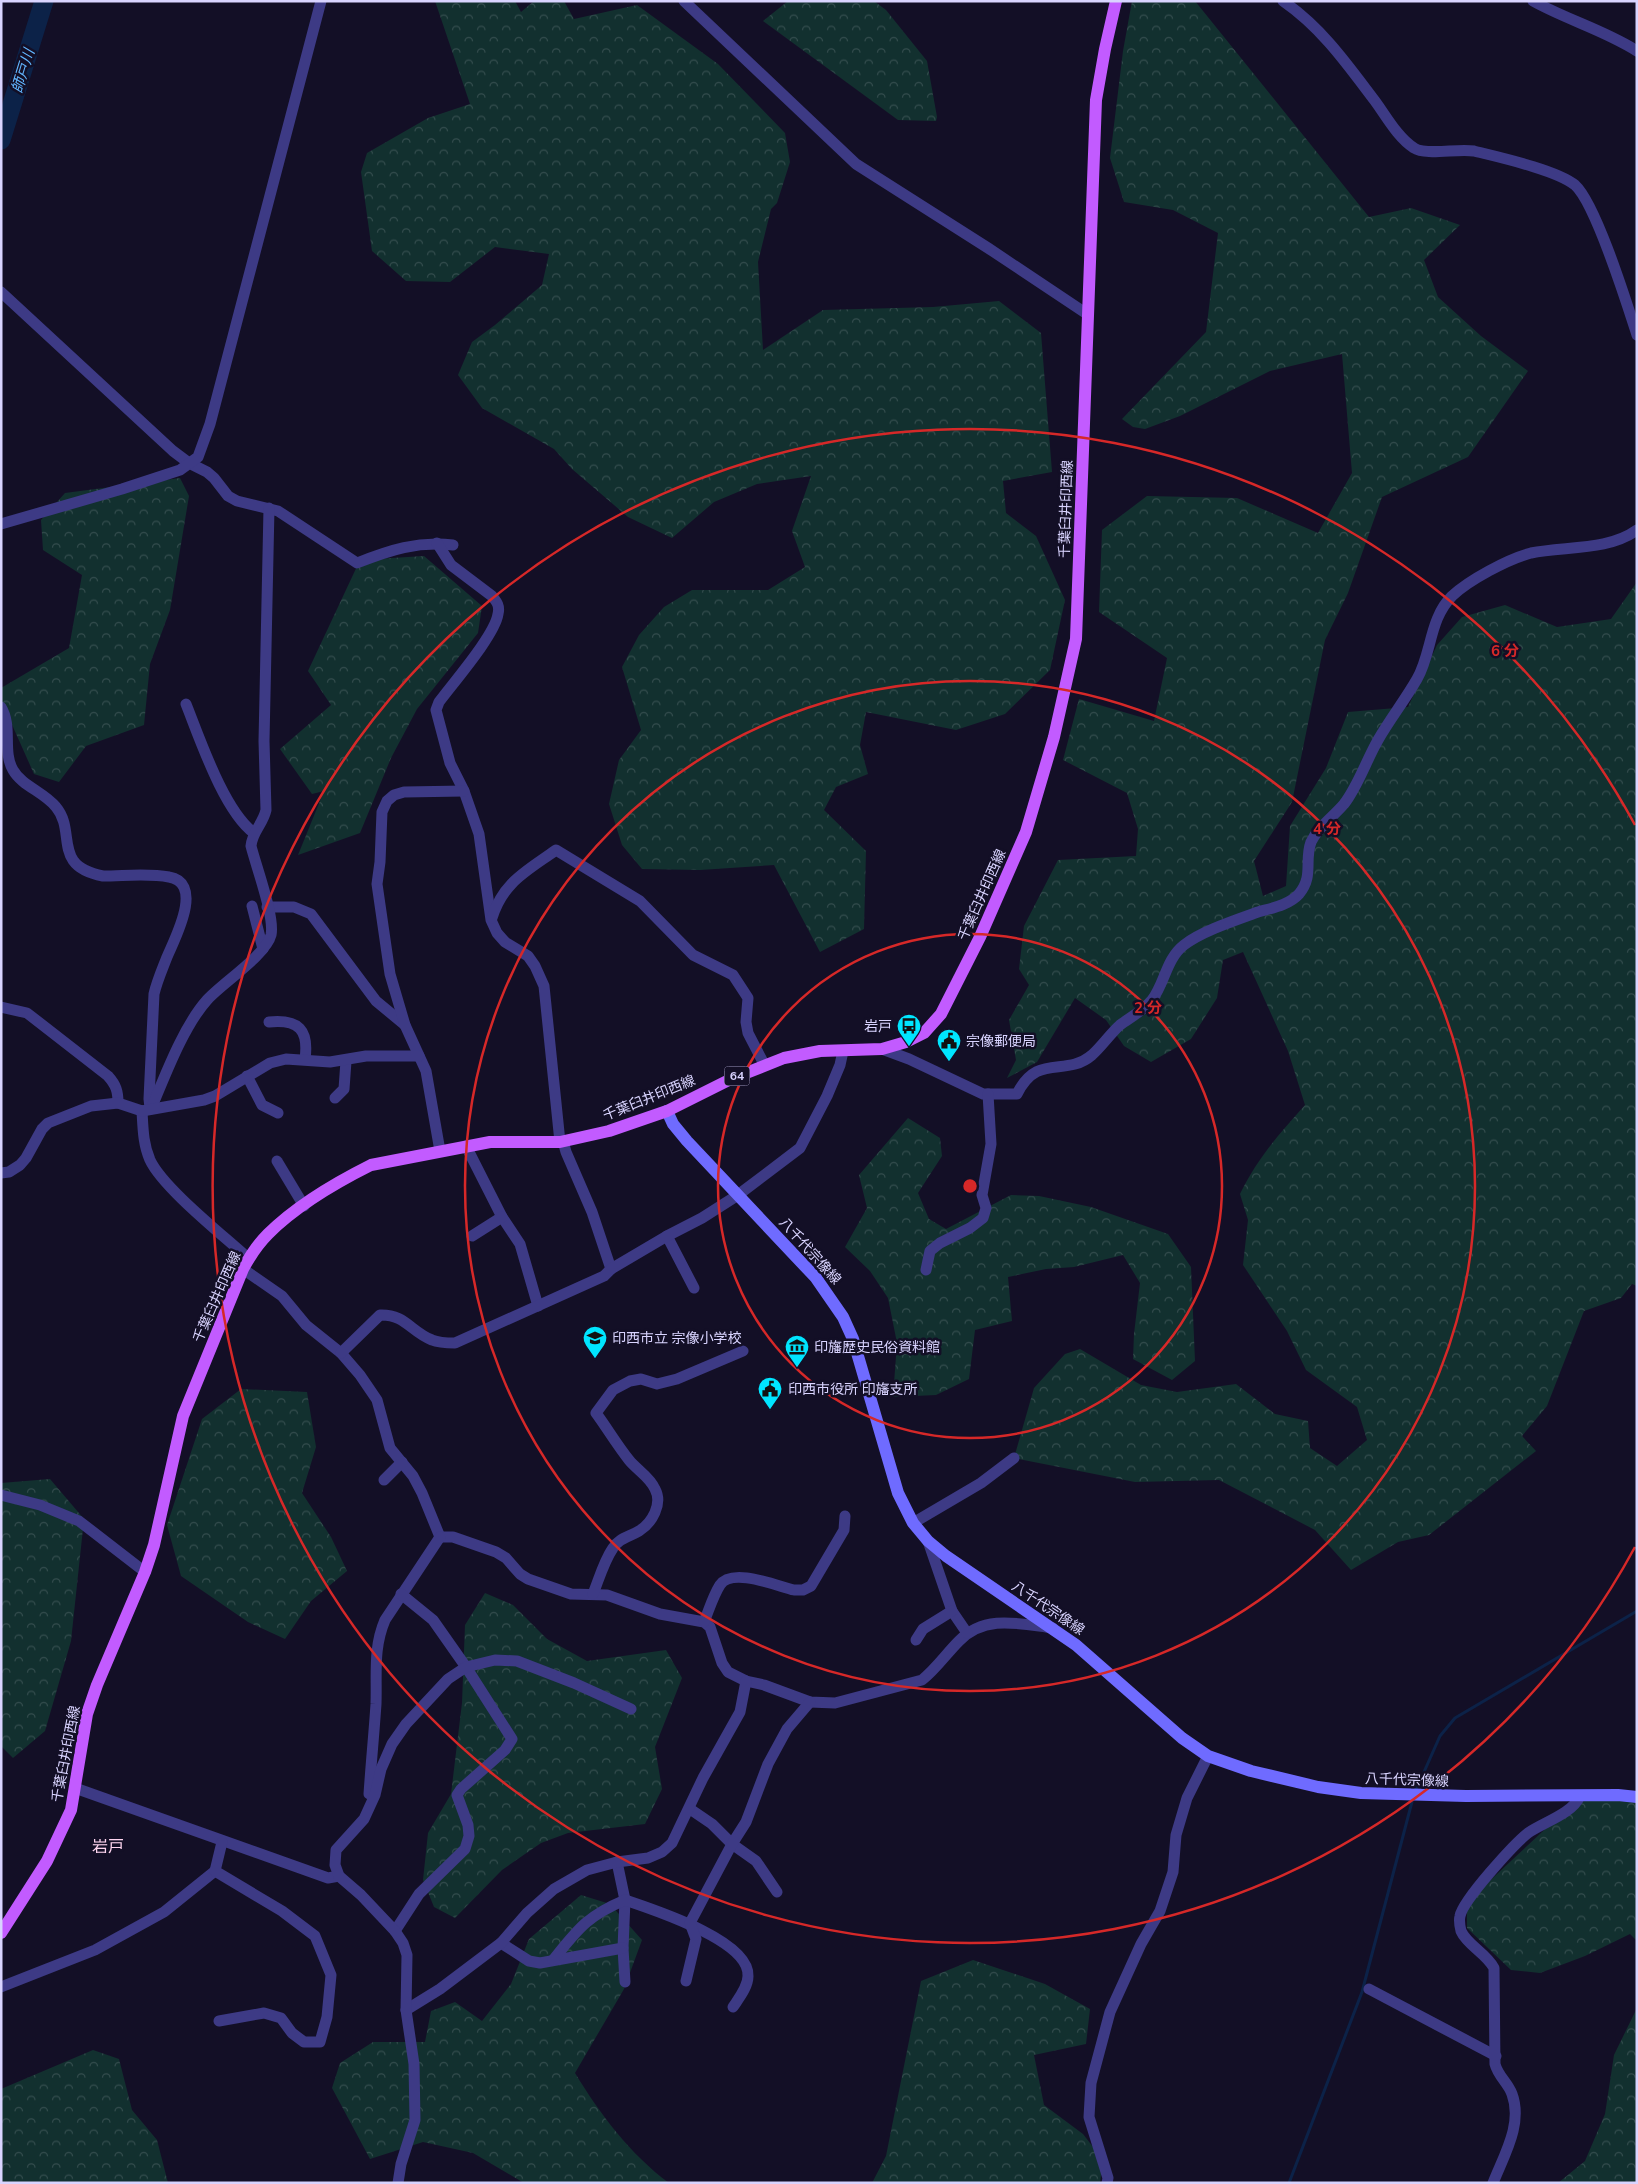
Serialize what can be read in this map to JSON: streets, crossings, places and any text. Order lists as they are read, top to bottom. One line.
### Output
{"streets":{"main road":["千葉臼井印西線","64","八千代宗像線"]},"crossings":[["千葉臼井印西線","八千代宗像線"]],"districts":["岩戸"],"water":["師戸川"],"places":{"bus stop":["岩戸"],"public building":["宗像郵便局","印西市役所 印旛支所"],"school or university":["印西市立 宗像小学校"],"museum":["印旛歴史民俗資料館"]},"rings":["6 分","4 分","2 分"]}
